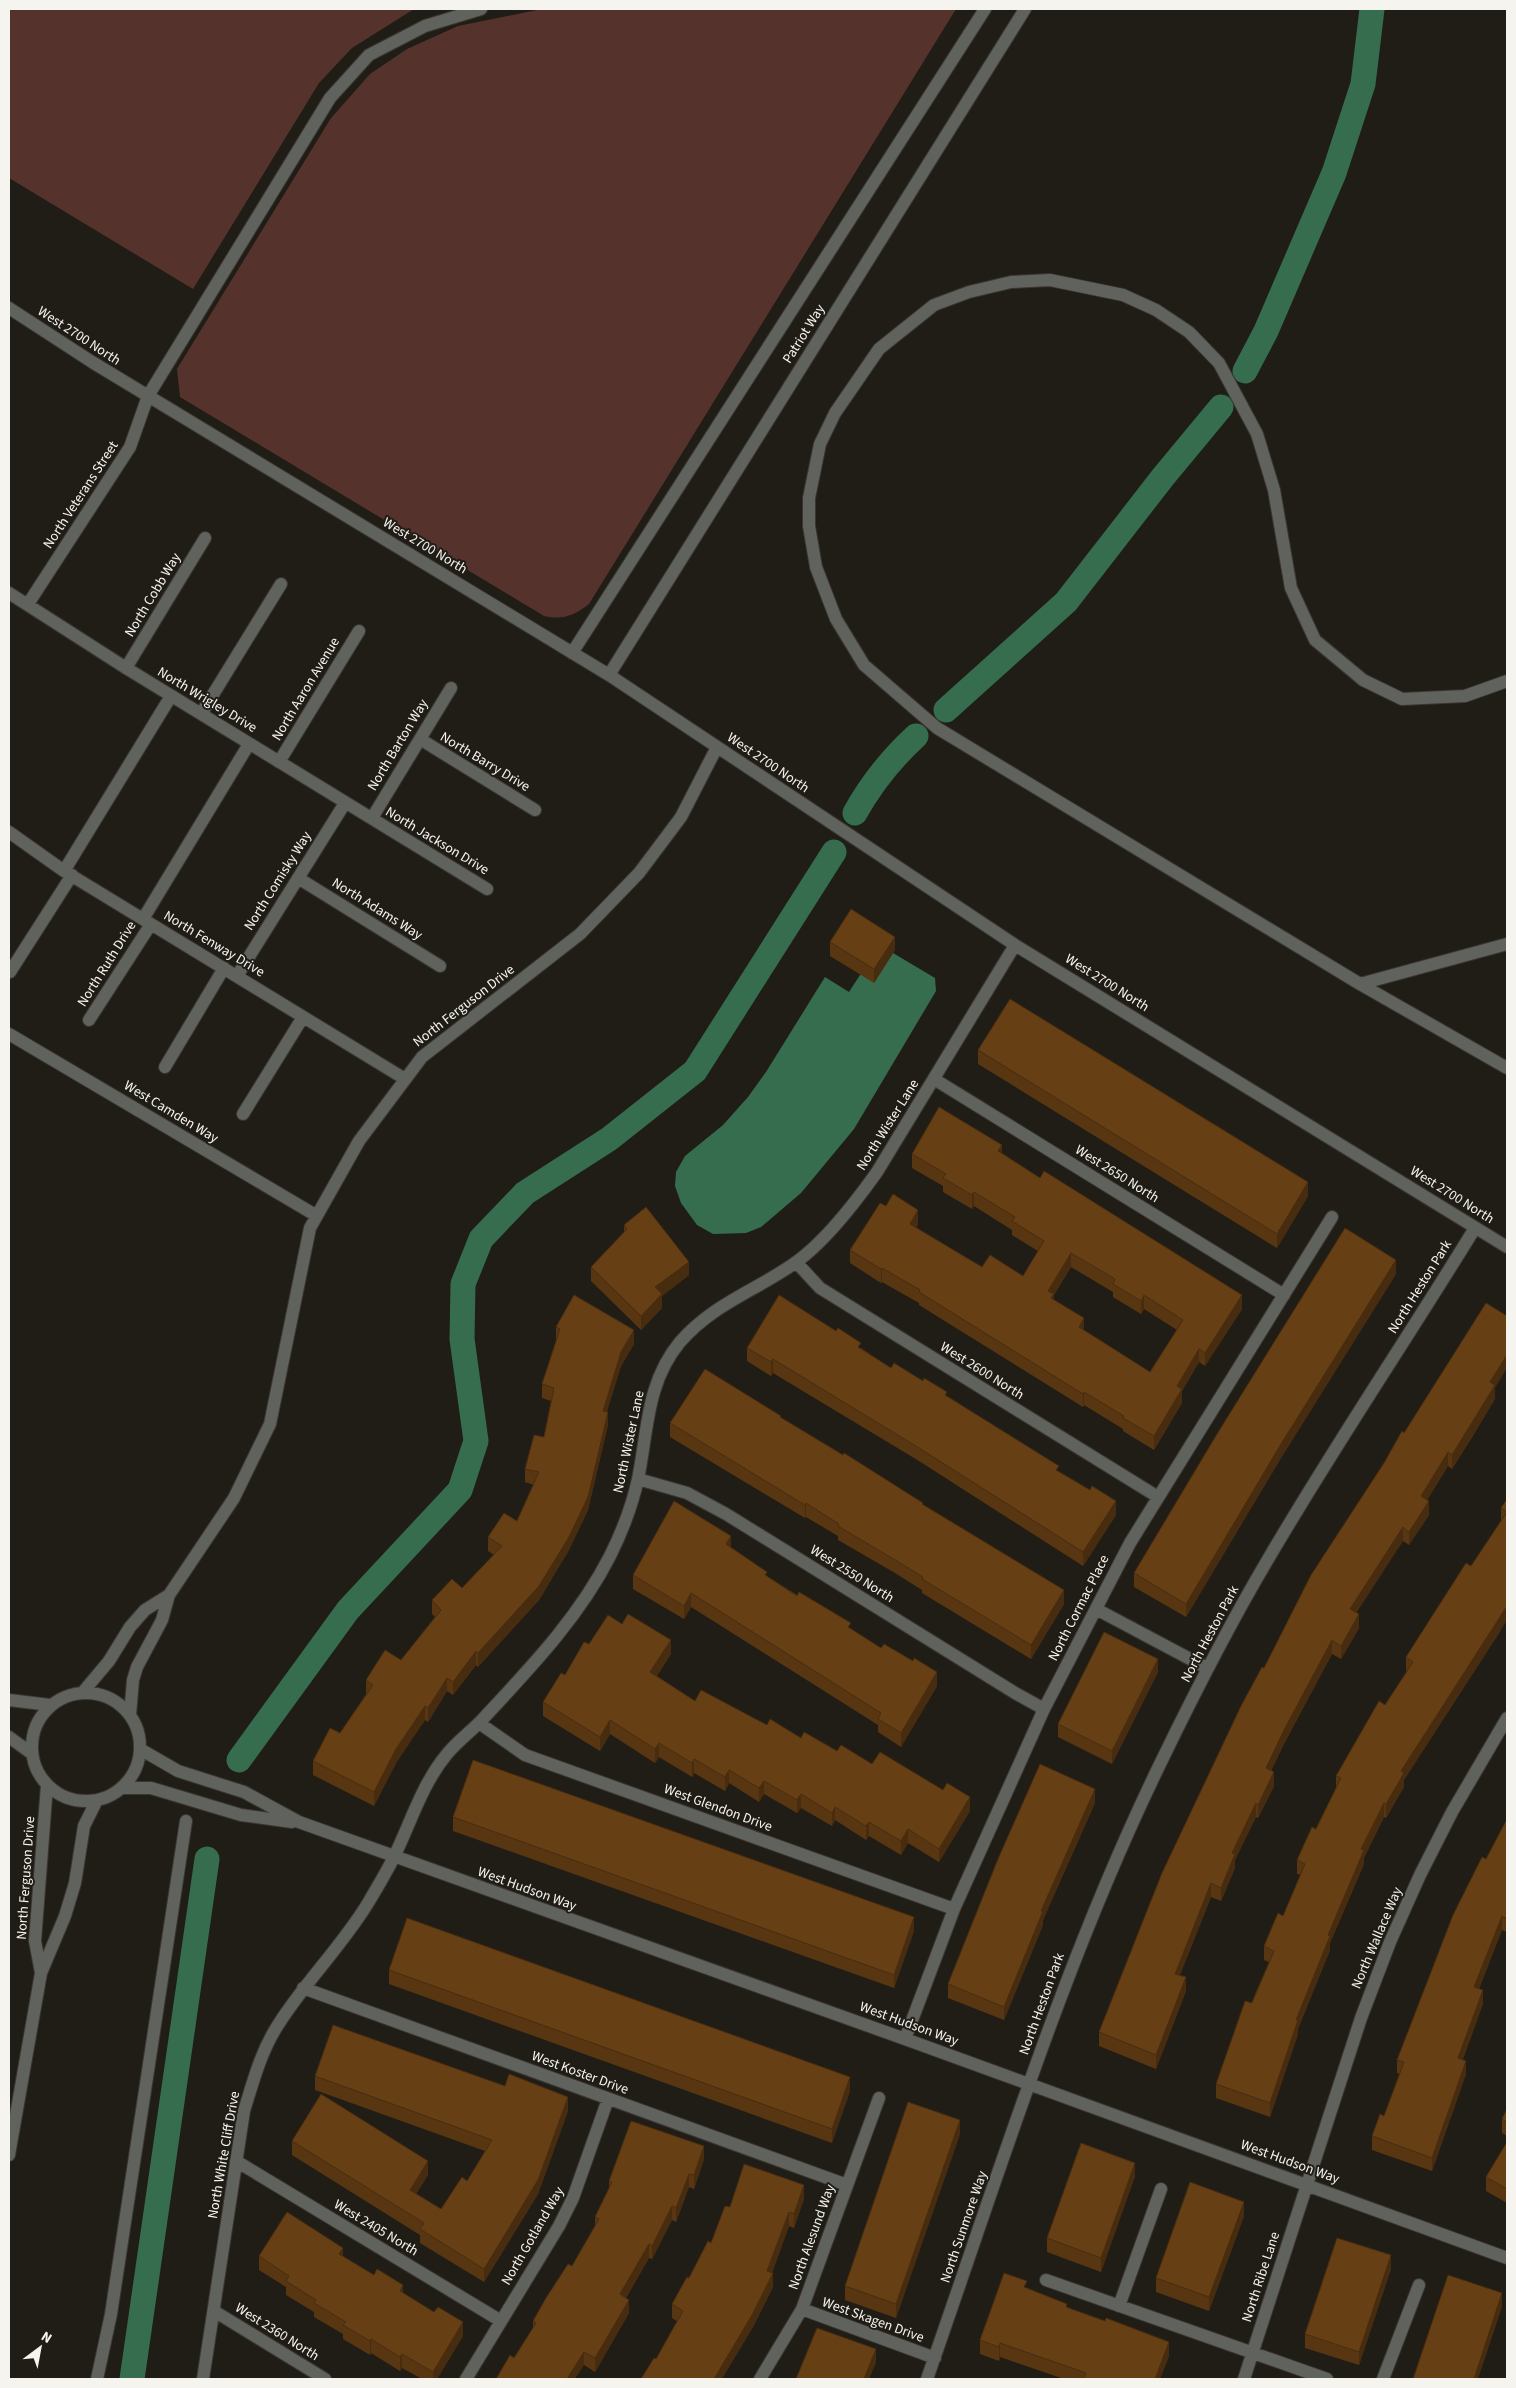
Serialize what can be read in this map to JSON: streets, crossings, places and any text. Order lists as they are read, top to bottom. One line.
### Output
{"streets":{"street":["Patriot Way","West 2700 North","North Veterans Street","North Cobb Way","North Aaron Avenue","North Wrigley Drive","North Barton Way","North Barry Drive","North Jackson Drive","North Comisky Way","North Adams Way","North Fenway Drive","North Ruth Drive","North Ferguson Drive","West Camden Way","North Wister Lane","West 2650 North","North Heston Park","West 2600 North","West 2550 North","North Cormac Place","West Glendon Drive","West Hudson Way","North Wallace Way","West Koster Drive","North White Cliff Drive","North Sunmore Way","West 2405 North","North Gotland Way","North Alesund Way","North Ribe Lane","West Skagen Drive","West 2360 North"]},"crossings":[["Patriot Way","West 2700 North"],["West 2700 North","North Veterans Street"],["West 2700 North","North Ferguson Drive"],["West 2700 North","North Wister Lane"],["West 2700 North","North Heston Park"],["North Veterans Street","North Wrigley Drive"],["North Cobb Way","North Wrigley Drive"],["North Aaron Avenue","North Wrigley Drive"],["North Wrigley Drive","North Barton Way"],["North Wrigley Drive","North Jackson Drive"],["North Wrigley Drive","North Comisky Way"],["North Wrigley Drive","North Ruth Drive"],["North Barton Way","North Barry Drive"],["North Barton Way","North Jackson Drive"],["North Comisky Way","North Adams Way"],["North Comisky Way","North Fenway Drive"],["North Fenway Drive","North Ruth Drive"],["North Fenway Drive","North Ferguson Drive"],["North Ferguson Drive","West Camden Way"],["North Ferguson Drive","West Hudson Way"],["North Wister Lane","West 2650 North"],["North Wister Lane","West 2600 North"],["North Wister Lane","West 2550 North"],["North Wister Lane","West Glendon Drive"],["North Wister Lane","West Hudson Way"],["North Wister Lane","North White Cliff Drive"],["West 2650 North","North Cormac Place"],["North Heston Park","West Hudson Way"],["North Heston Park","North Sunmore Way"],["West 2600 North","North Cormac Place"],["West 2550 North","North Cormac Place"],["North Cormac Place","West Glendon Drive"],["North Cormac Place","West Hudson Way"],["West Hudson Way","North Wallace Way"],["West Hudson Way","North White Cliff Drive"],["West Hudson Way","North Sunmore Way"],["West Hudson Way","North Ribe Lane"],["North Wallace Way","North Ribe Lane"],["West Koster Drive","North White Cliff Drive"],["West Koster Drive","North Gotland Way"],["West Koster Drive","North Alesund Way"],["North White Cliff Drive","West 2405 North"],["North White Cliff Drive","West 2360 North"],["North Sunmore Way","West Skagen Drive"],["West 2405 North","North Gotland Way"],["North Alesund Way","West Skagen Drive"]],"north":"top right"}
